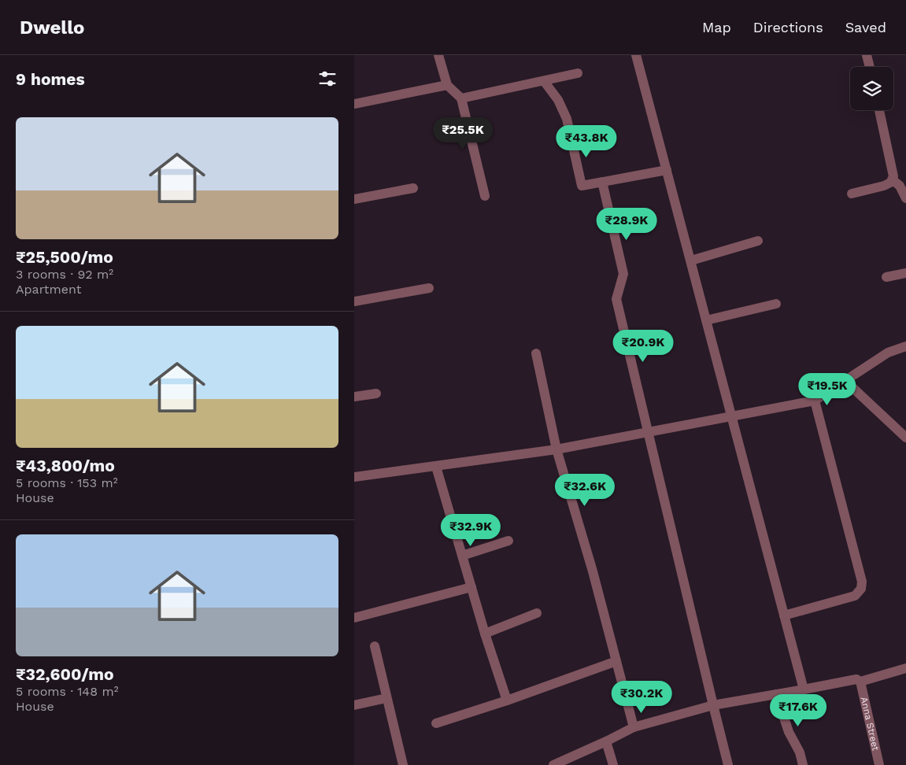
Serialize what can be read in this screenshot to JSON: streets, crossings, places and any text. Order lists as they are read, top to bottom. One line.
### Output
{"streets":{"street":["Anna Street"]},"page":{"header":"Dwello","nav":["Map","Directions","Saved"],"heading":"9 homes","list":[{"name":"₹25,500/mo","note":"3 rooms · 92 m² · Apartment"},{"name":"₹43,800/mo","note":"5 rooms · 153 m² · House"},{"name":"₹32,600/mo","note":"5 rooms · 148 m² · House"}],"price":["₹25.5K","₹43.8K","₹28.9K","₹20.9K","₹19.5K","₹32.6K","₹32.9K","₹30.2K","₹17.6K"]}}
